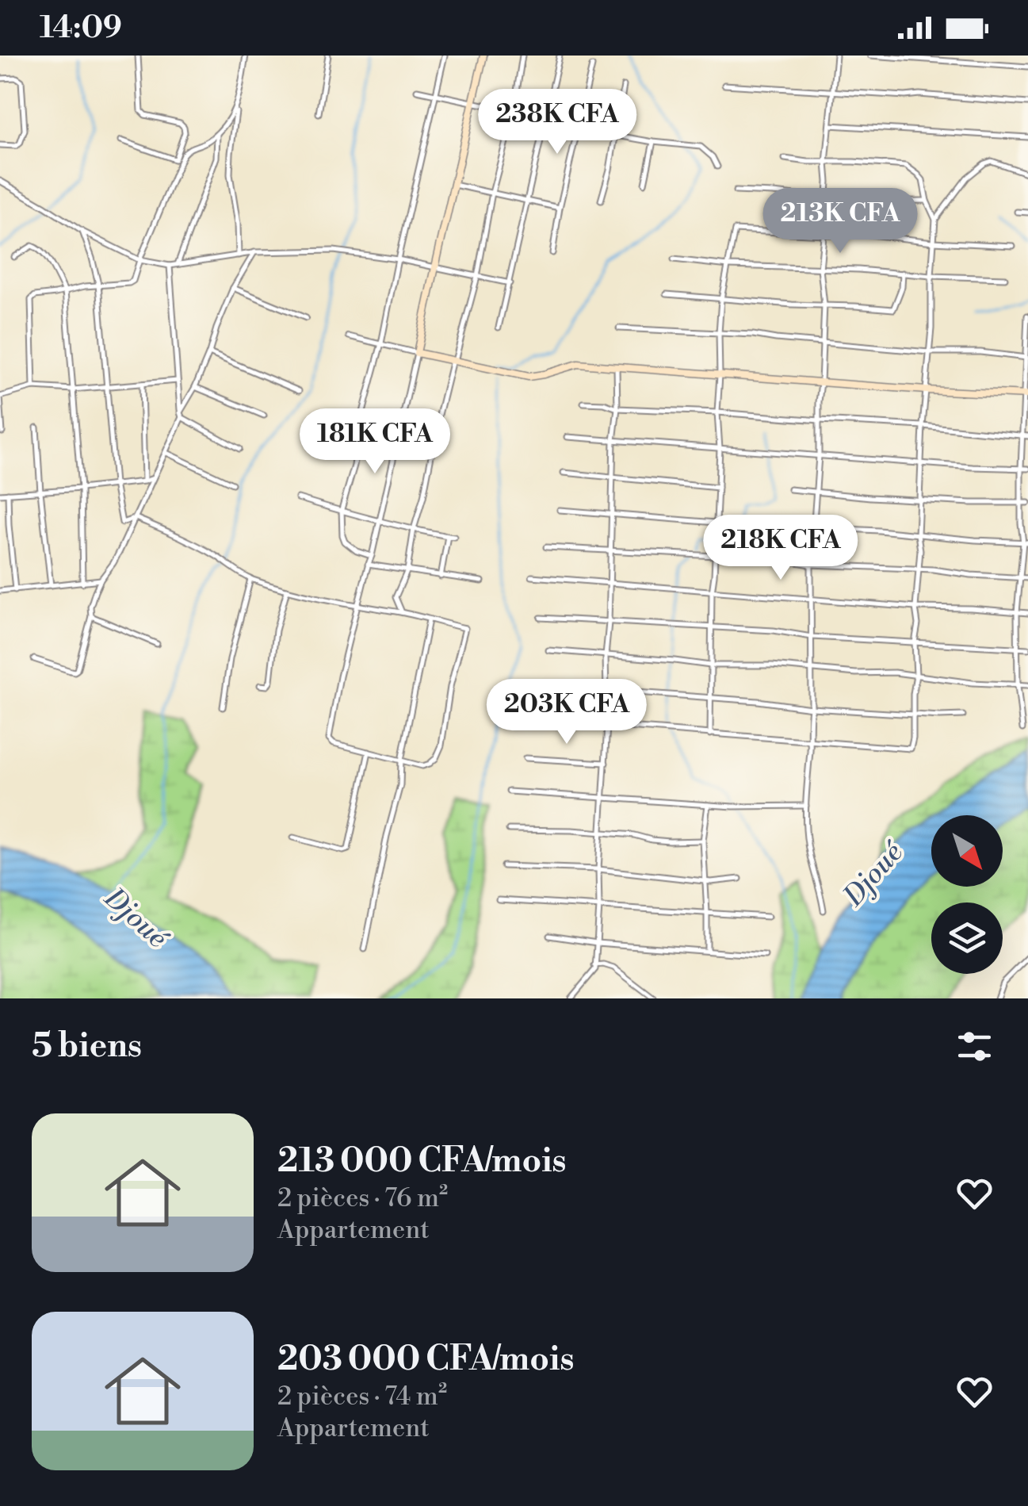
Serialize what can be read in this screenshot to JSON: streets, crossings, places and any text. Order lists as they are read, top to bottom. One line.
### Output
{"water":["Djoué"],"north":"bottom right","page":{"status":"14:09","price":["238K CFA","213K CFA","181K CFA","218K CFA","203K CFA"],"heading":"5 biens","list":[{"name":"213 000 CFA/mois","note":"2 pièces · 76 m² · Appartement"},{"name":"203 000 CFA/mois","note":"2 pièces · 74 m² · Appartement"}]}}
